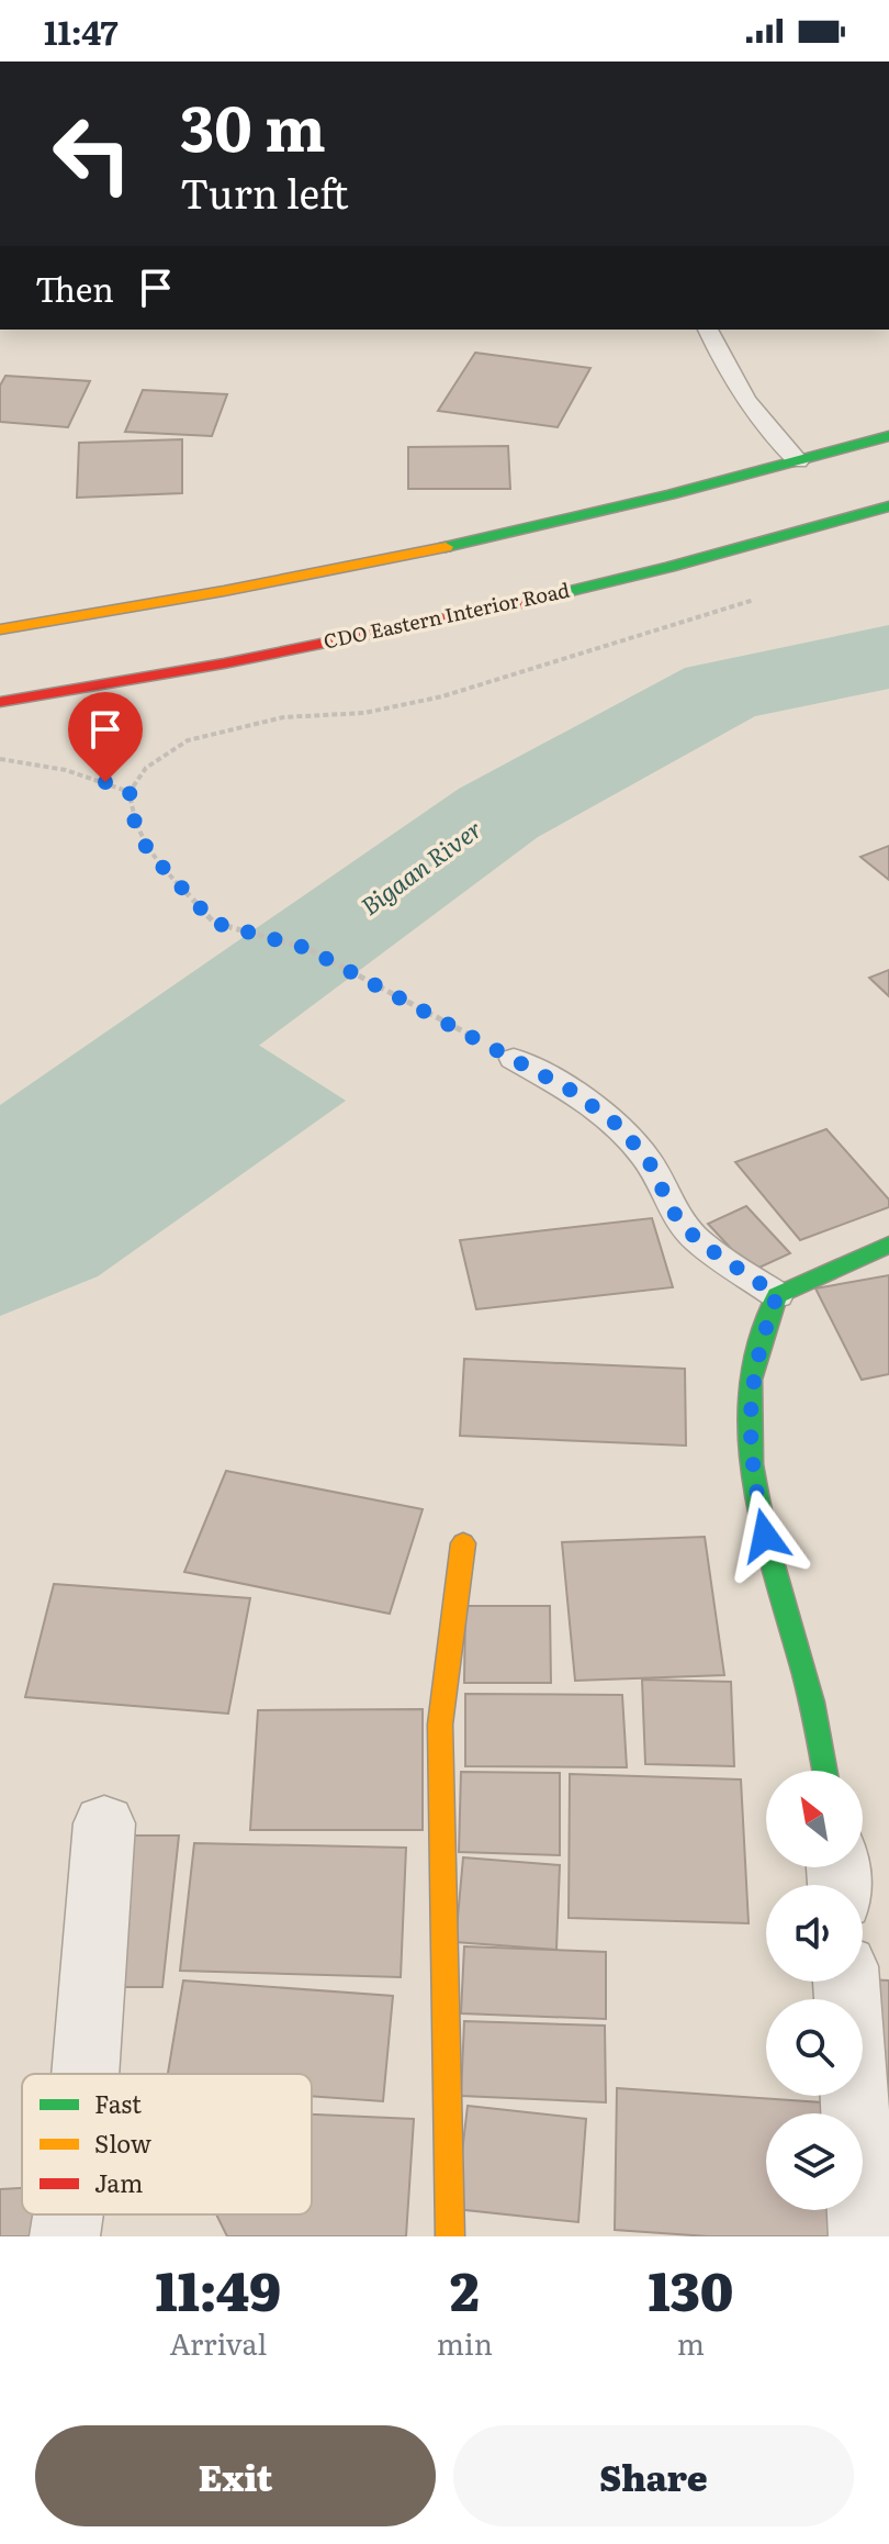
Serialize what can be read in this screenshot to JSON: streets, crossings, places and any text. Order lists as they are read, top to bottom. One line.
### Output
{"streets":{"main road":["CDO Eastern Interior Road"]},"water":["Bigaan River"],"legend":["Fast","Slow","Jam"],"north":"top left","page":{"status":"11:47","turn":["30 m","Turn left"],"then":"Then","eta":["11:49","Arrival","2","min","130","m"],"buttons":["Exit","Share"]}}
